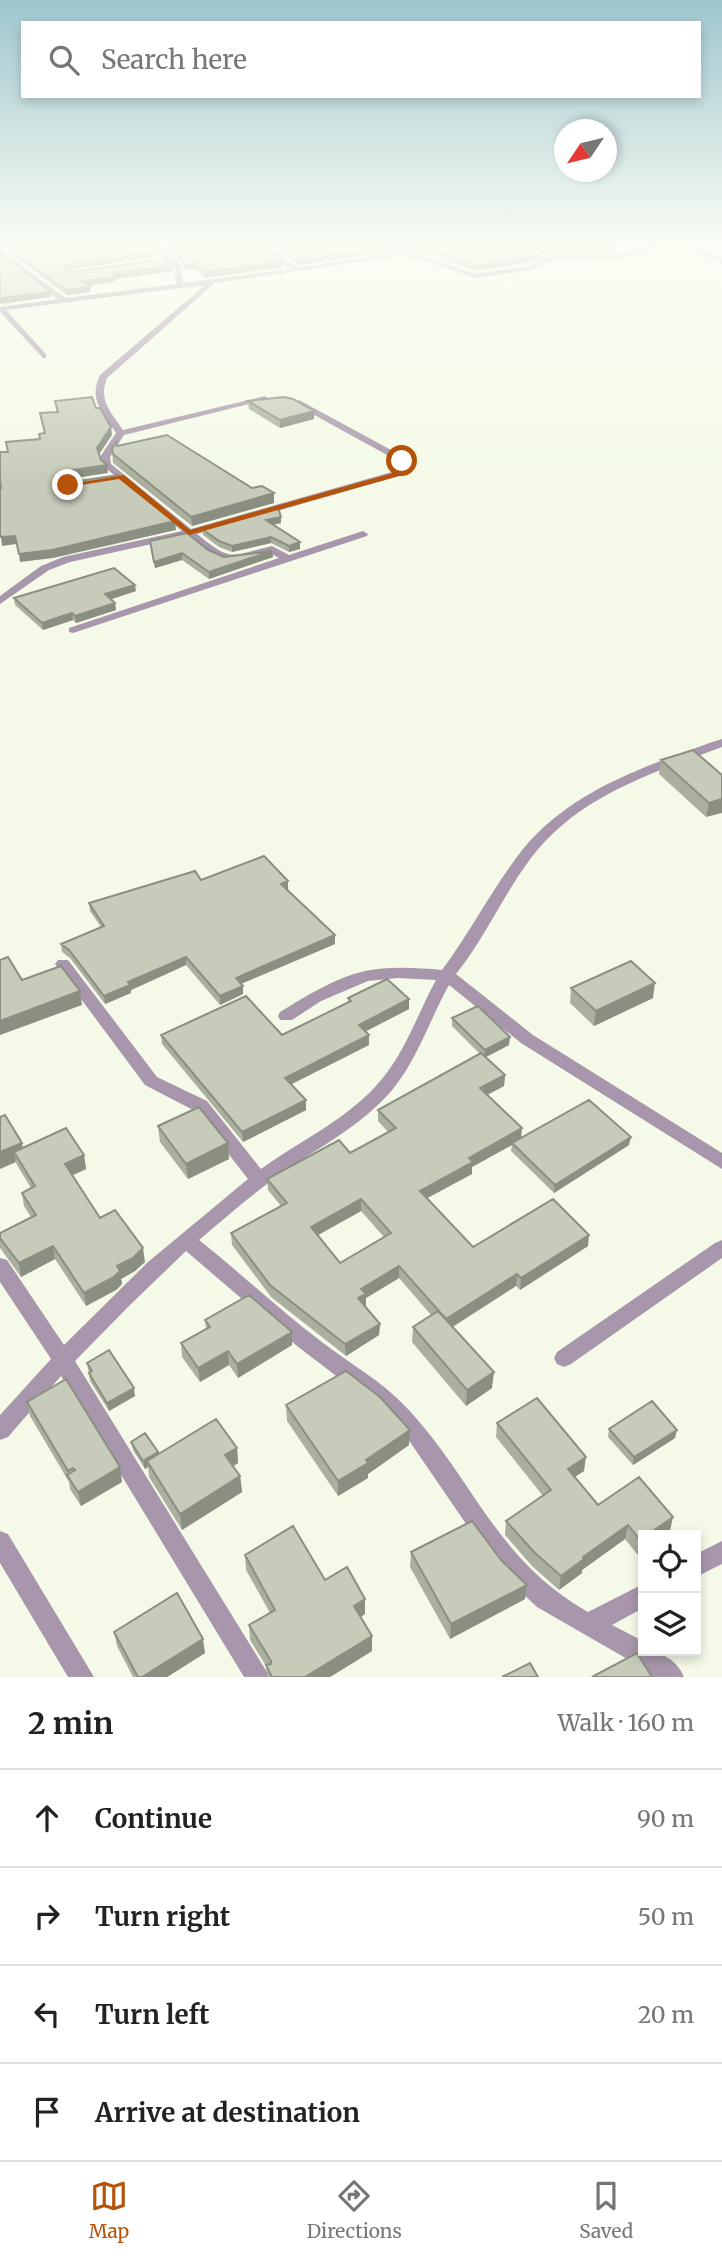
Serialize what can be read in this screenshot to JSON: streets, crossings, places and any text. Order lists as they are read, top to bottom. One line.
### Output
{"north":"bottom left","page":{"search":"Search here","heading":["2 min","Walk · 160 m"],"list":[["Continue","90 m"],["Turn right","50 m"],["Turn left","20 m"],"Arrive at destination"],"nav":["Map","Directions","Saved"]}}
